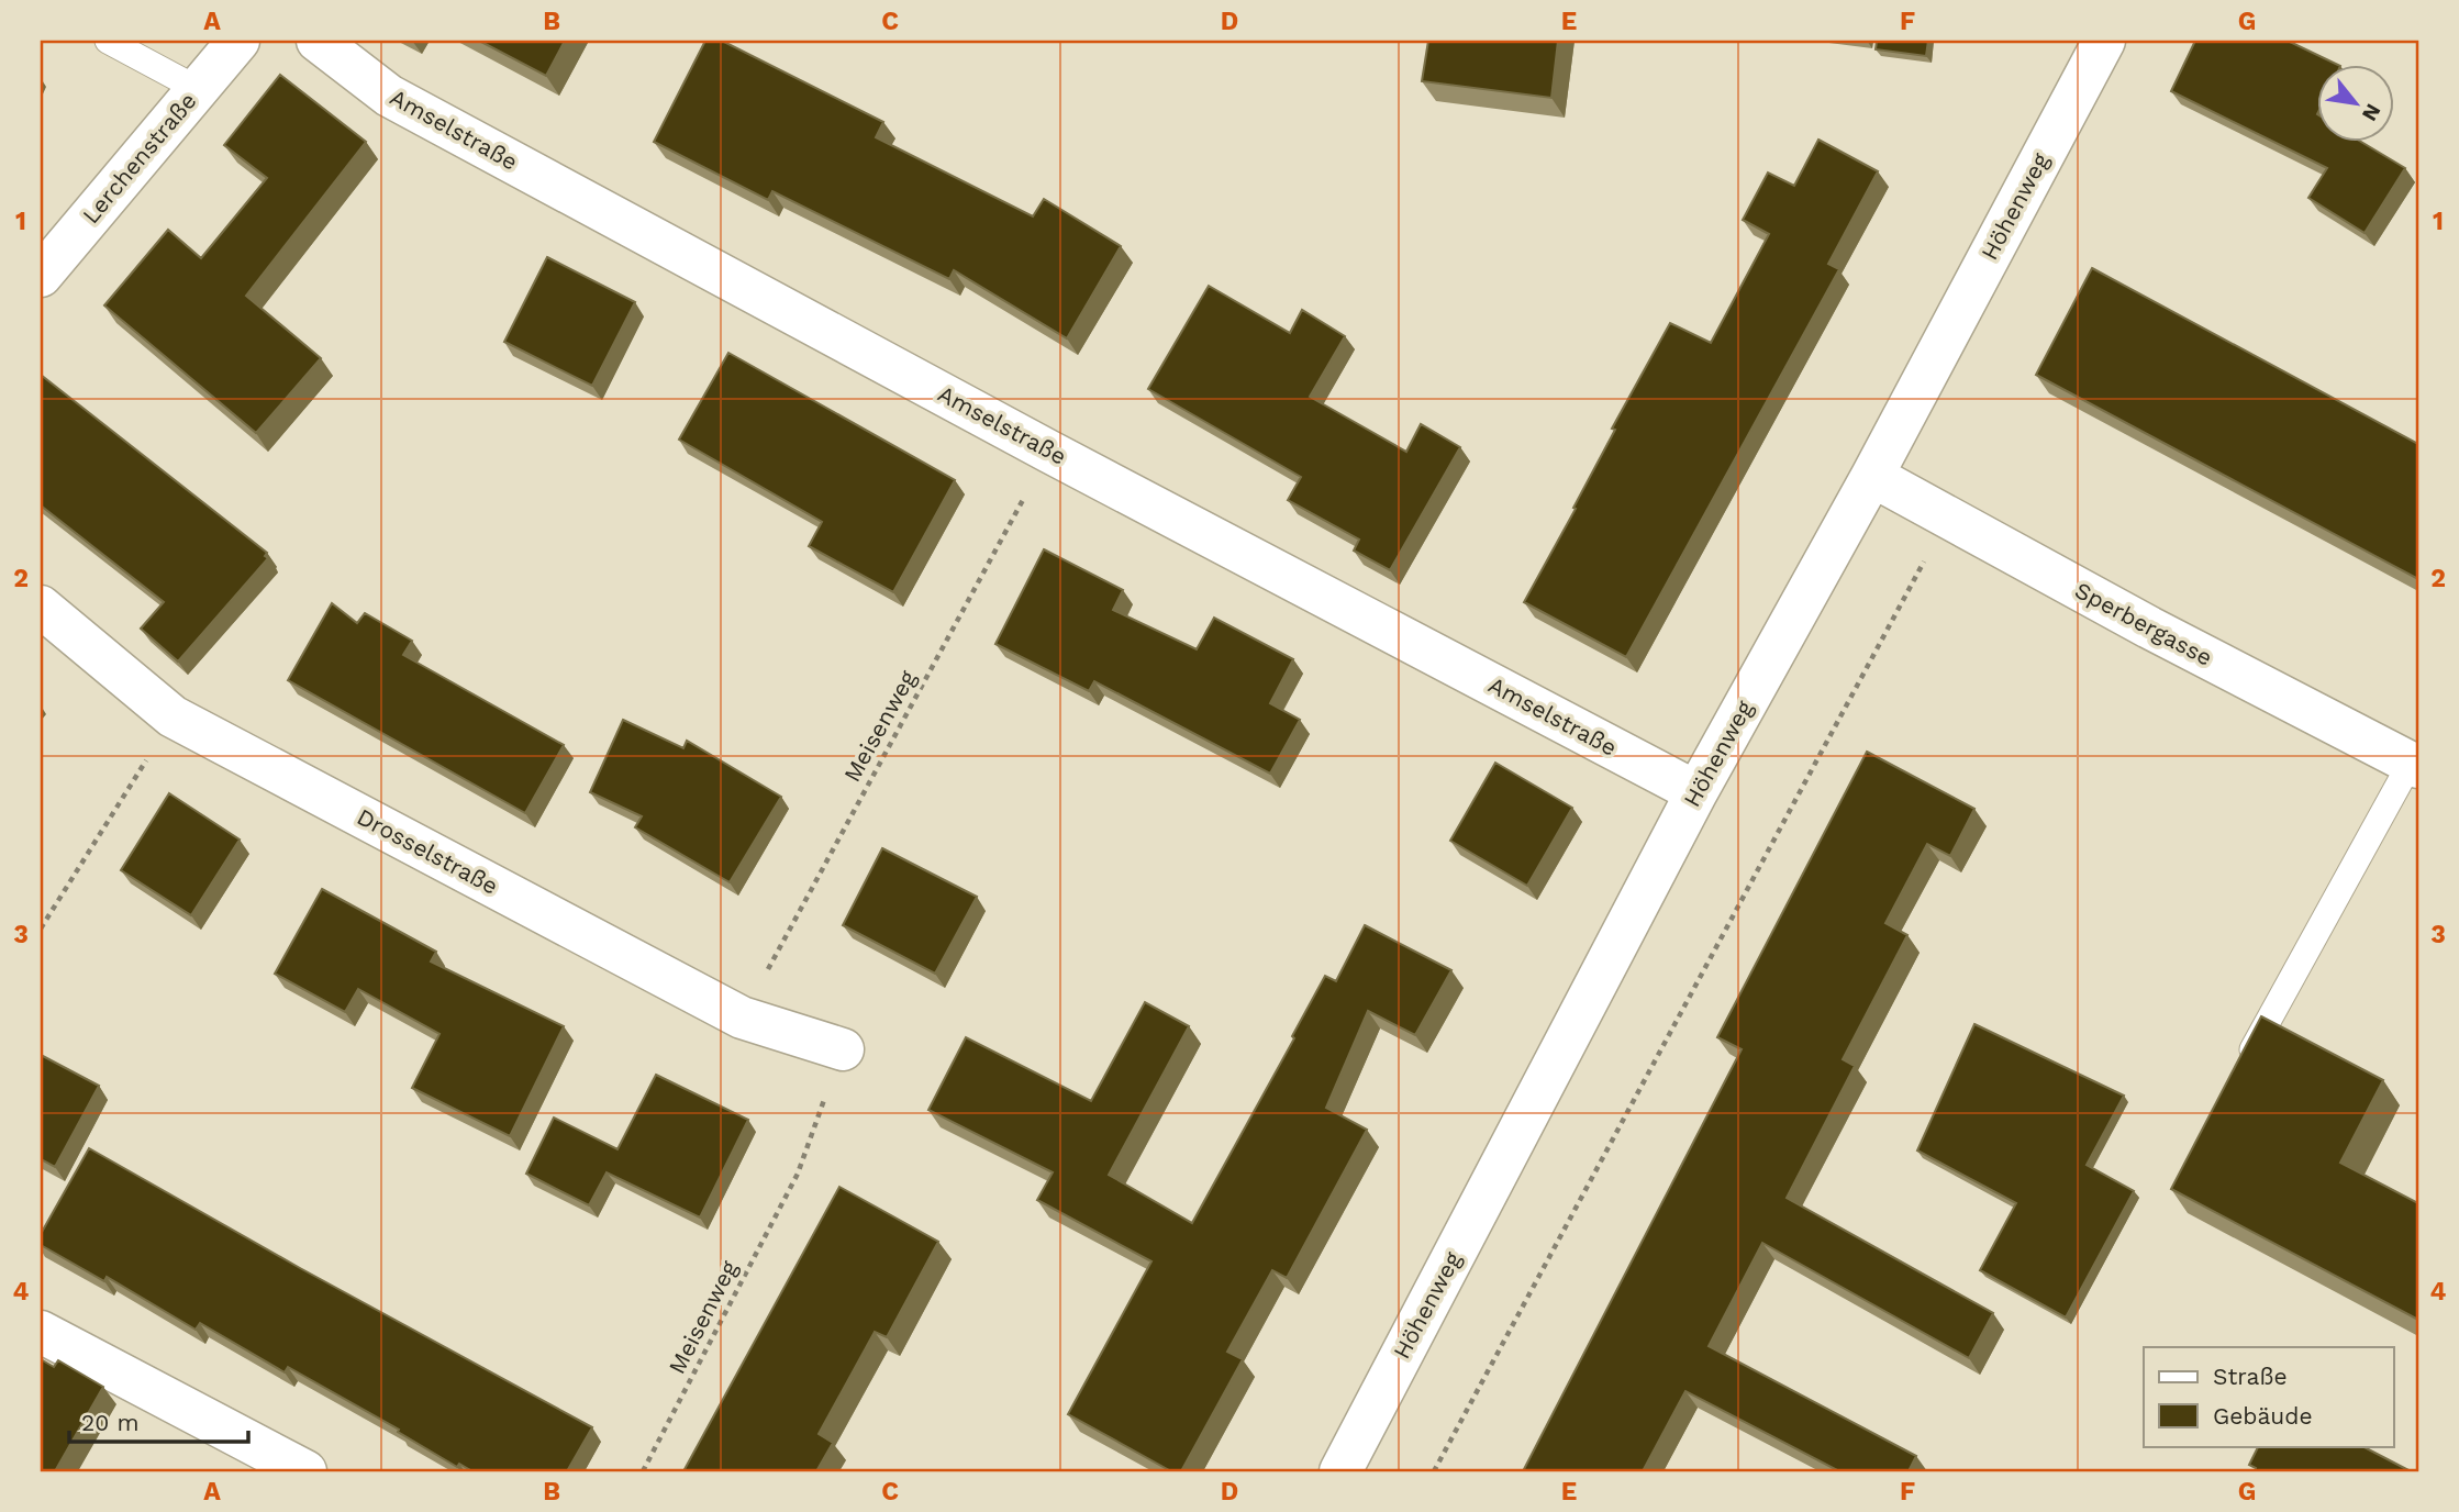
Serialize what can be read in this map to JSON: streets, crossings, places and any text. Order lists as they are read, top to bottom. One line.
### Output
{"streets":{"street":["Amselstraße","Lerchenstraße","Höhenweg","Sperbergasse","Drosselstraße"],"path":["Meisenweg"]},"crossings":[["Amselstraße","Höhenweg"],["Amselstraße","Meisenweg"],["Höhenweg","Sperbergasse"],["Meisenweg","Drosselstraße"]],"legend":["Straße","Gebäude"],"scale_bar":"20 m","north":"bottom right","grid":{"columns":["A","B","C","D","E","F","G"],"rows":["1","2","3","4"]}}
